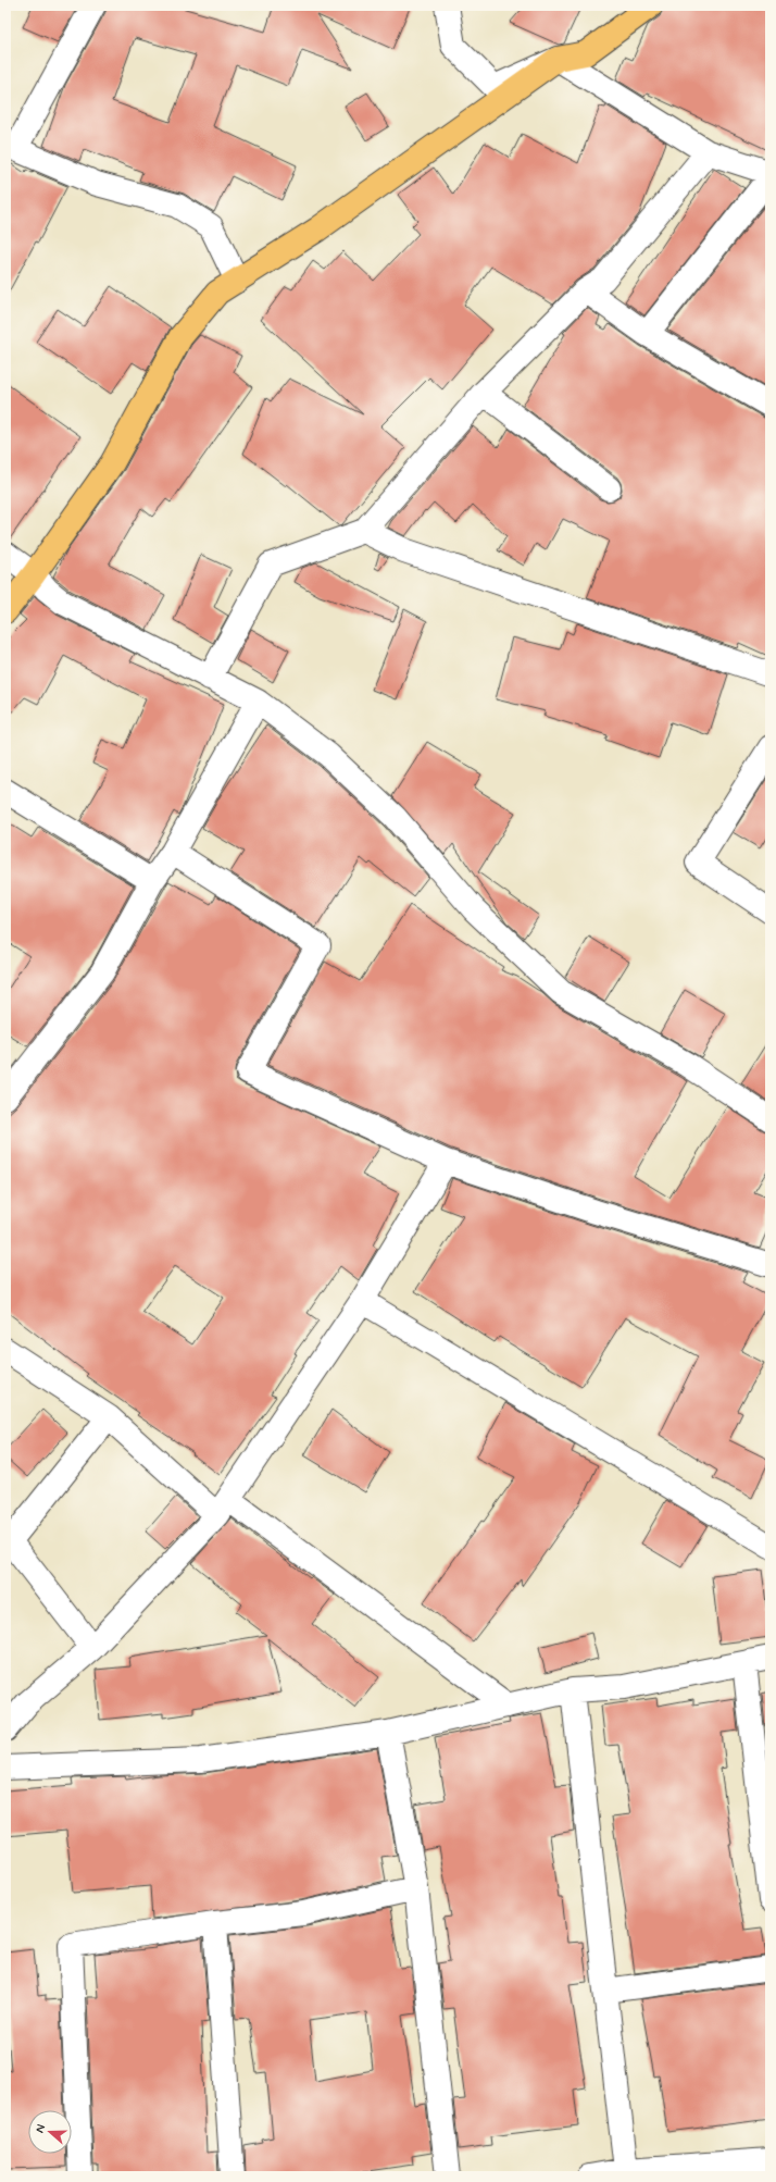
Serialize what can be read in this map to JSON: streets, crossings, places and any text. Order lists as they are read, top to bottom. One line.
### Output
{"north":"left"}
